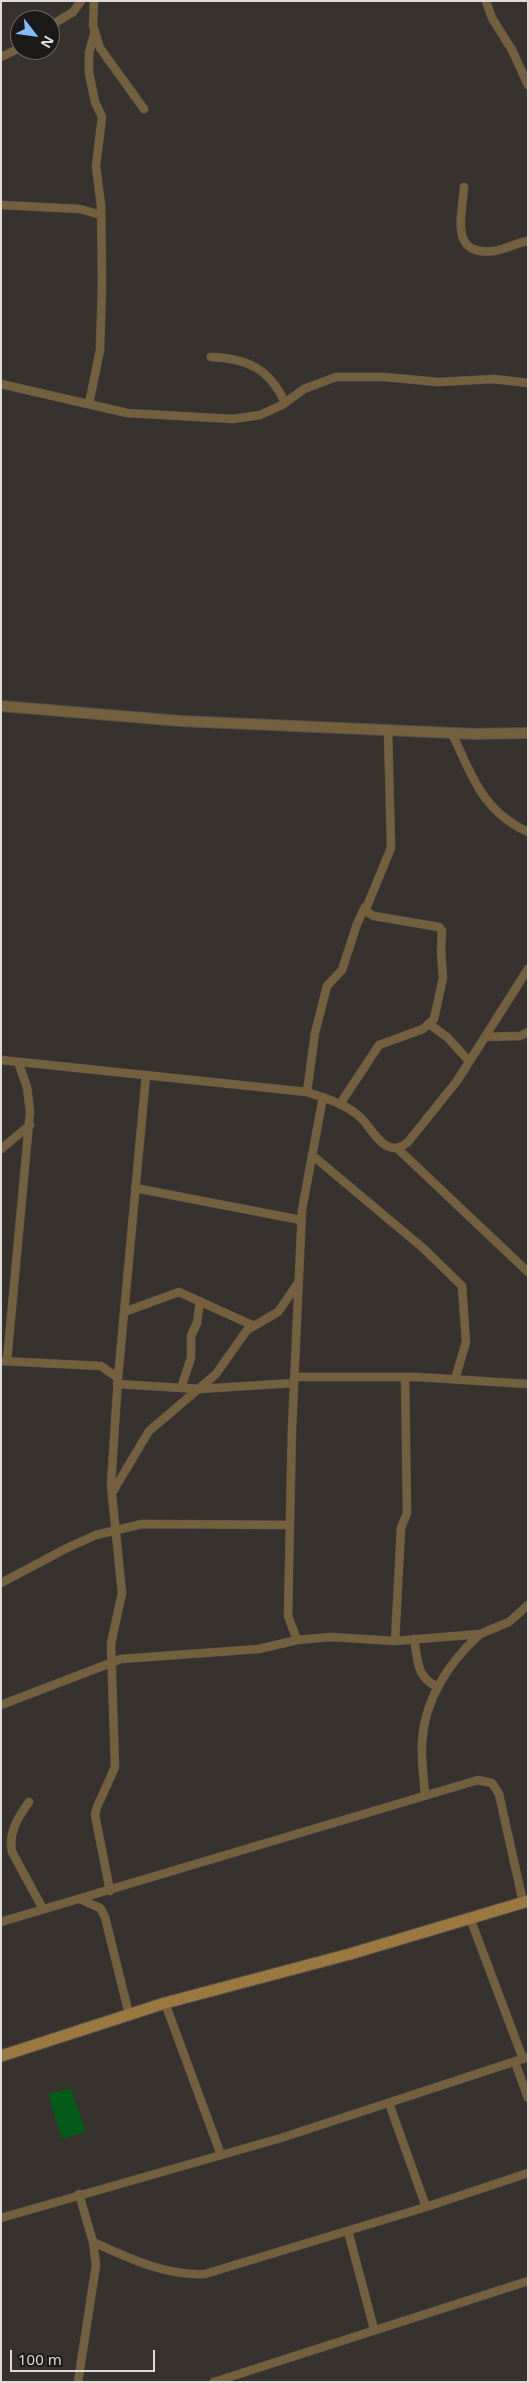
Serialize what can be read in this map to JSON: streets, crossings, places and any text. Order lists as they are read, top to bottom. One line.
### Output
{"scale_bar":"100 m","north":"bottom right"}
